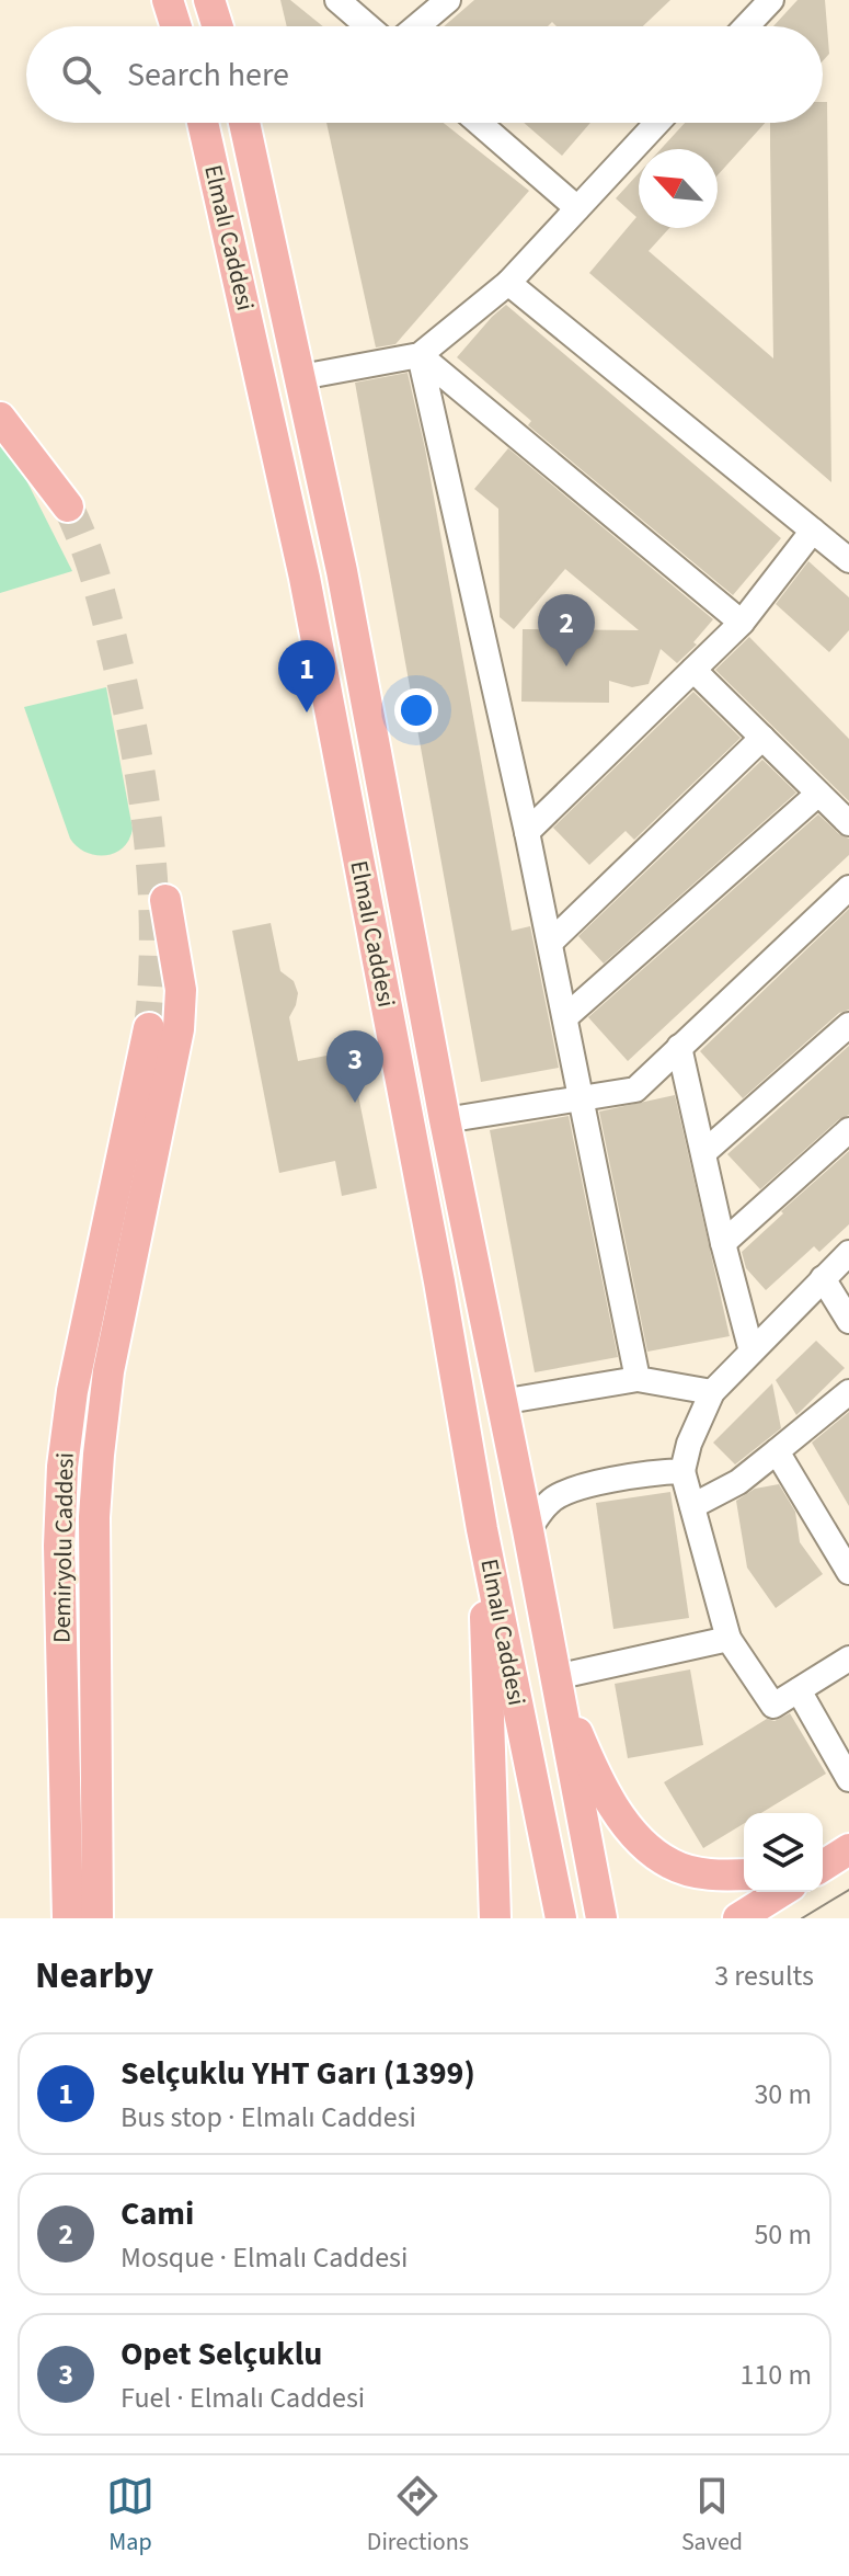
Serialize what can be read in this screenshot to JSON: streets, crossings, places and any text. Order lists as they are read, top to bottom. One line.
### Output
{"streets":{"main road":["Elmalı Caddesi","Demiryolu Caddesi"]},"north":"top left","page":{"search":"Search here","pins":["2","1","3"],"heading":["Nearby","3 results"],"list":[{"mark":"1","name":"Selçuklu YHT Garı (1399)","note":"Bus stop · Elmalı Caddesi","value":"30 m"},{"mark":"2","name":"Cami","note":"Mosque · Elmalı Caddesi","value":"50 m"},{"mark":"3","name":"Opet Selçuklu","note":"Fuel · Elmalı Caddesi","value":"110 m"}],"nav":["Map","Directions","Saved"]}}
